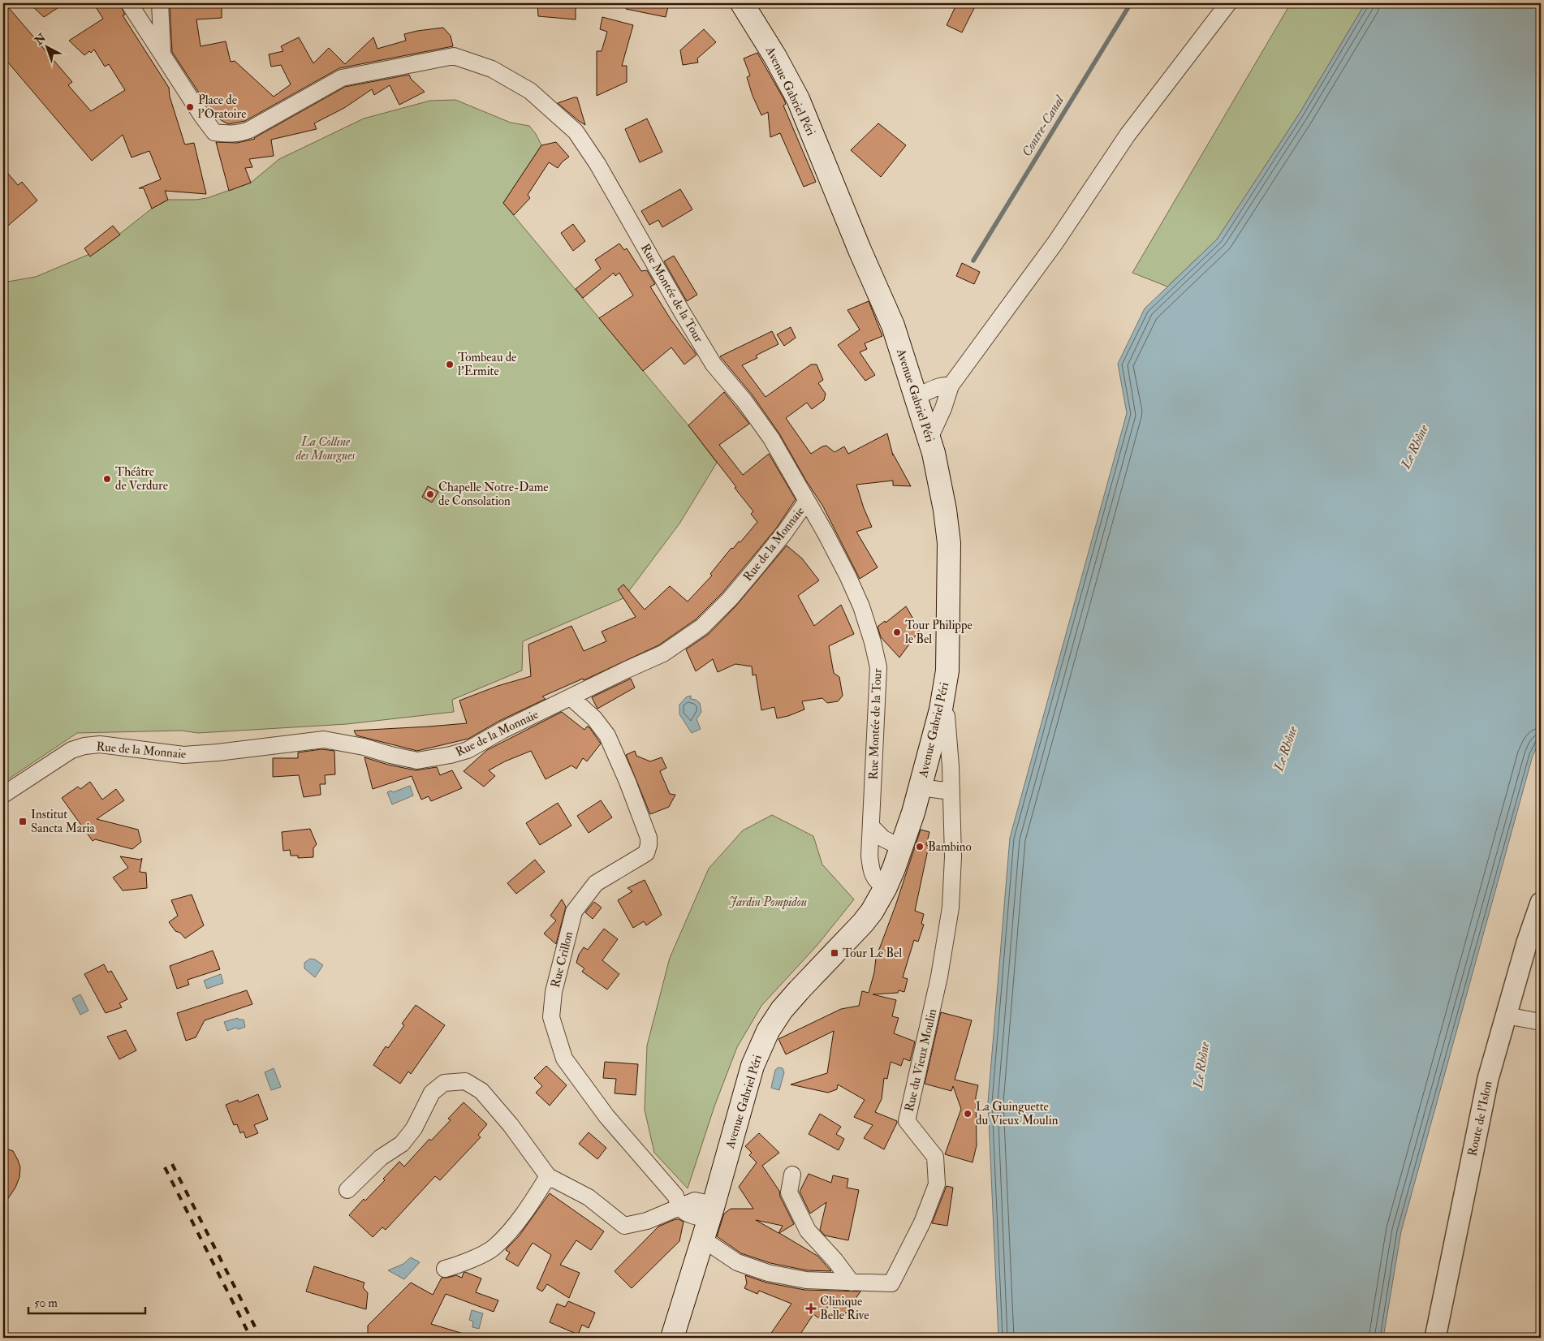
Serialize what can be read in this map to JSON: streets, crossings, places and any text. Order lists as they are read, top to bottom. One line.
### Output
{"streets":{"main road":["Avenue Gabriel Péri"],"street":["Rue Montée de la Tour","Rue de la Monnaie","Rue Crillon","Rue du Vieux Moulin","Route de l'Islon"]},"crossings":[["Avenue Gabriel Péri","Rue Montée de la Tour"],["Avenue Gabriel Péri","Rue du Vieux Moulin"],["Rue Montée de la Tour","Rue de la Monnaie"],["Rue de la Monnaie","Rue Crillon"]],"water":["Contre-Canal","Le Rhône"],"parks":["La Colline des Mourgues","Jardin Pompidou"],"places":{"other":["Place de l'Oratoire","Tombeau de l'Ermite","Théâtre de Verdure","Chapelle Notre-Dame de Consolation","Tour Philippe le Bel","Bambino","La Guinguette du Vieux Moulin"],"transit":["Institut Sancta Maria","Tour Le Bel"],"health":["Clinique Belle Rive"]},"scale_bar":"50 m","north":"top left"}
